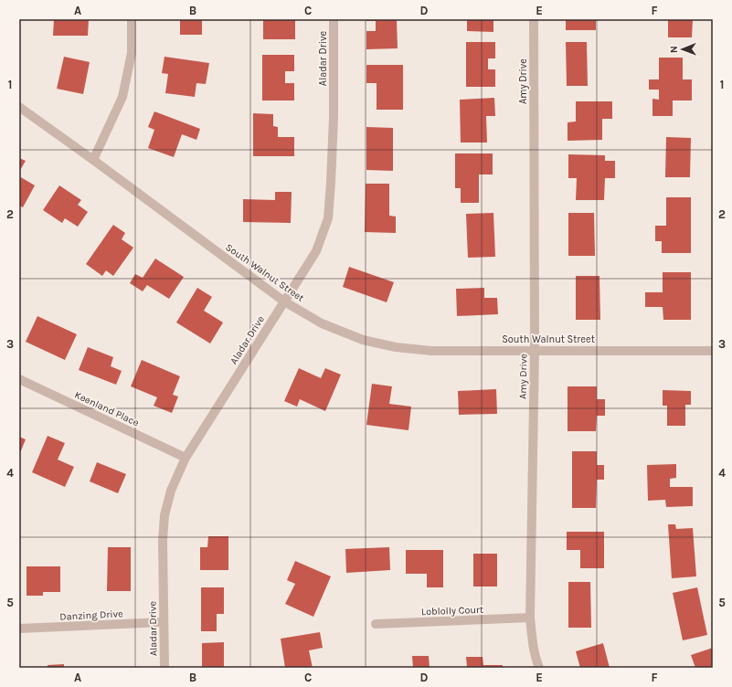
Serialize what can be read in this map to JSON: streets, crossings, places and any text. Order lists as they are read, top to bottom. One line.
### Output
{"streets":{"street":["Aladar Drive","Amy Drive","South Walnut Street","Keenland Place","Loblolly Court","Danzing Drive"]},"crossings":[["Aladar Drive","South Walnut Street"],["Aladar Drive","Keenland Place"],["Aladar Drive","Danzing Drive"],["Amy Drive","South Walnut Street"],["Amy Drive","Loblolly Court"]],"north":"left","grid":{"columns":["A","B","C","D","E","F"],"rows":["1","2","3","4","5"]}}
